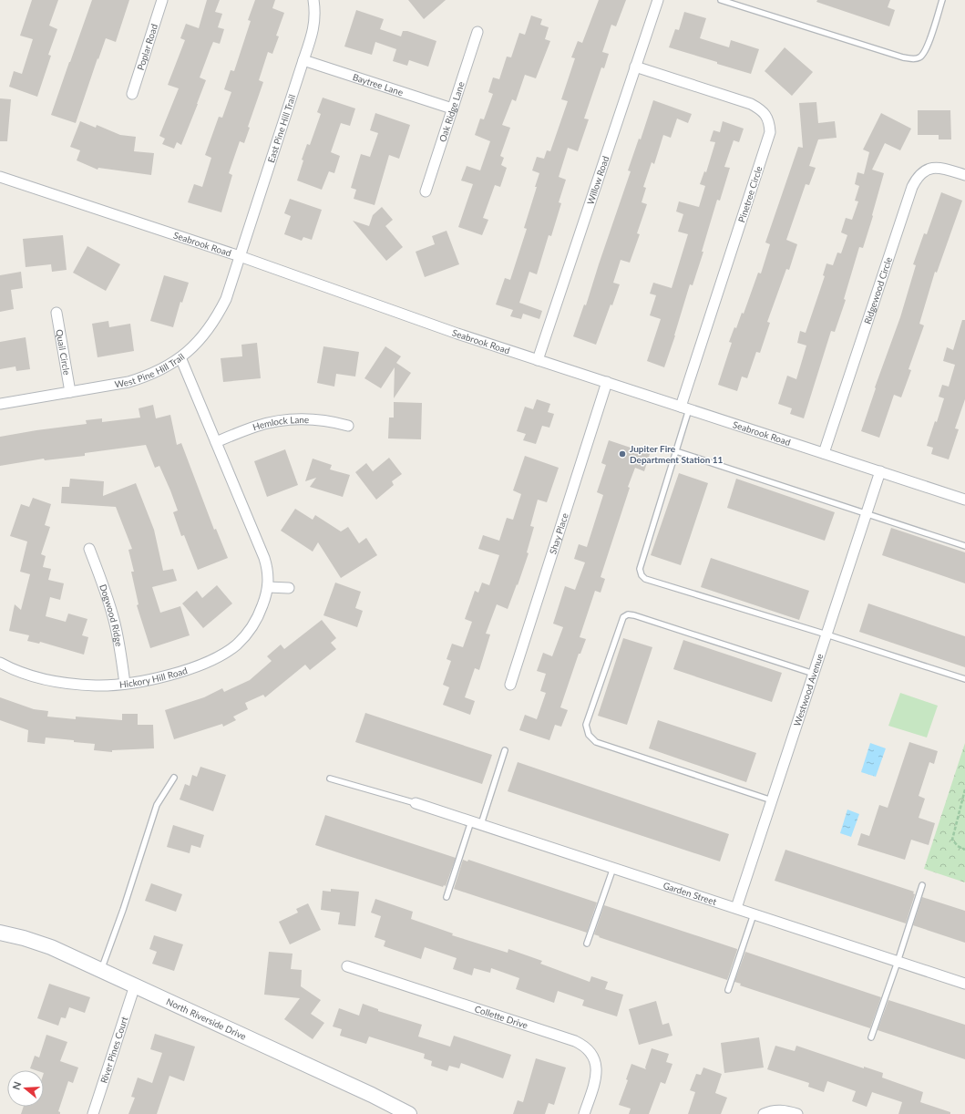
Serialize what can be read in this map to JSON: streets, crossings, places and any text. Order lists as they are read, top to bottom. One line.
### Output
{"streets":{"street":["Poplar Road","Baytree Lane","Oak Ridge Lane","East Pine Hill Trail","Willow Road","Pinetree Circle","Seabrook Road","Ridgewood Circle","Quail Circle","West Pine Hill Trail","Hemlock Lane","Shay Place","Dogwood Ridge","Hickory Hill Road","Westwood Avenue","Garden Street","Collette Drive","North Riverside Drive","River Pines Court"]},"crossings":[["Baytree Lane","Oak Ridge Lane"],["Baytree Lane","East Pine Hill Trail"],["East Pine Hill Trail","Seabrook Road"],["East Pine Hill Trail","West Pine Hill Trail"],["Willow Road","Pinetree Circle"],["Willow Road","Seabrook Road"],["Pinetree Circle","Seabrook Road"],["Seabrook Road","Ridgewood Circle"],["Seabrook Road","West Pine Hill Trail"],["Seabrook Road","Shay Place"],["Seabrook Road","Westwood Avenue"],["Quail Circle","West Pine Hill Trail"],["West Pine Hill Trail","Hickory Hill Road"],["Hemlock Lane","Hickory Hill Road"],["Dogwood Ridge","Hickory Hill Road"],["Westwood Avenue","Garden Street"],["North Riverside Drive","River Pines Court"]],"places":["Jupiter Fire Department Station 11"],"north":"left"}
